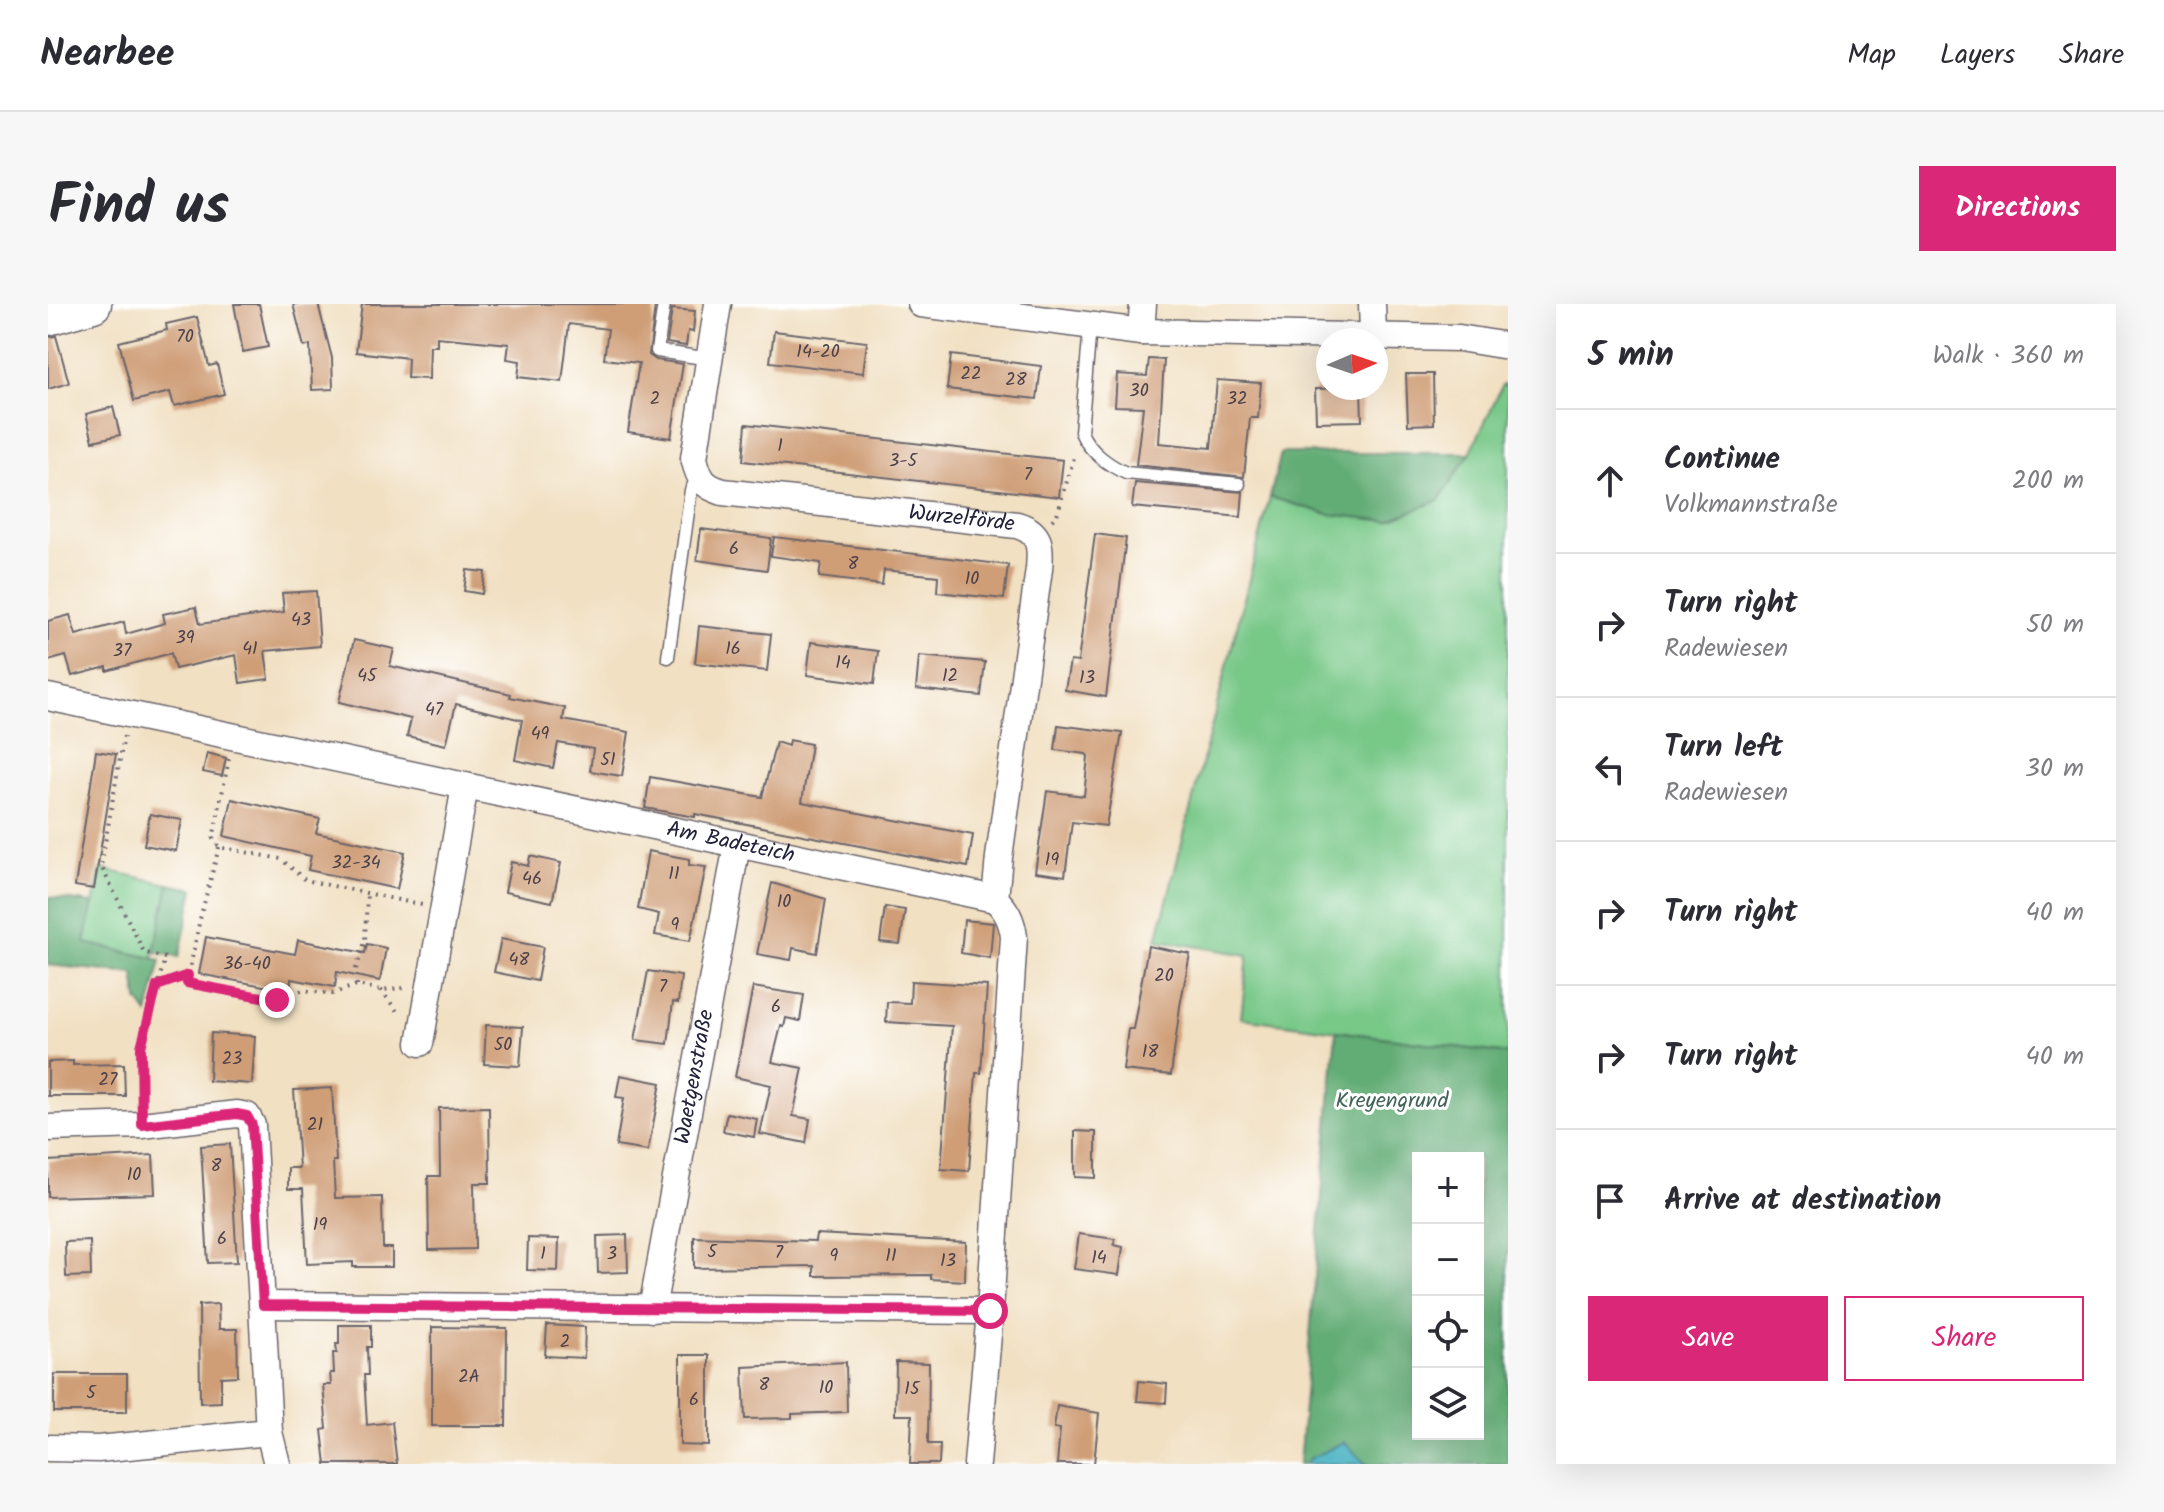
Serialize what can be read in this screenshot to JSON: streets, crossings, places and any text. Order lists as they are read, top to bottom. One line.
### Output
{"streets":{"street":["Wurzelförde","Am Badeteich","Waetgenstraße"]},"crossings":[["Wurzelförde","Am Badeteich"],["Am Badeteich","Waetgenstraße"]],"parks":["Kreyengrund"],"house_numbers":["70","14-20","22","28","30","2","32","1","3-5","7","6","8","10","43","39","41","16","37","14","45","12","13","47","49","51","19","32-34","11","46","10","9","48","36-40","20","7","6","50","18","23","27","21","8","10","19","6","5","7","1","3","9","11","14","13","2","2A","8","10","15","5","6"],"north":"right","page":{"header":"Nearbee","nav":["Map","Layers","Share"],"title":"Find us","buttons":["Directions",["Save","Share"]],"heading":["5 min","Walk · 360 m"],"list":[["Continue","Volkmannstraße","200 m"],["Turn right","Radewiesen","50 m"],["Turn left","Radewiesen","30 m"],["Turn right","40 m"],["Turn right","40 m"],"Arrive at destination"],"map_buttons":["+","−"]}}
